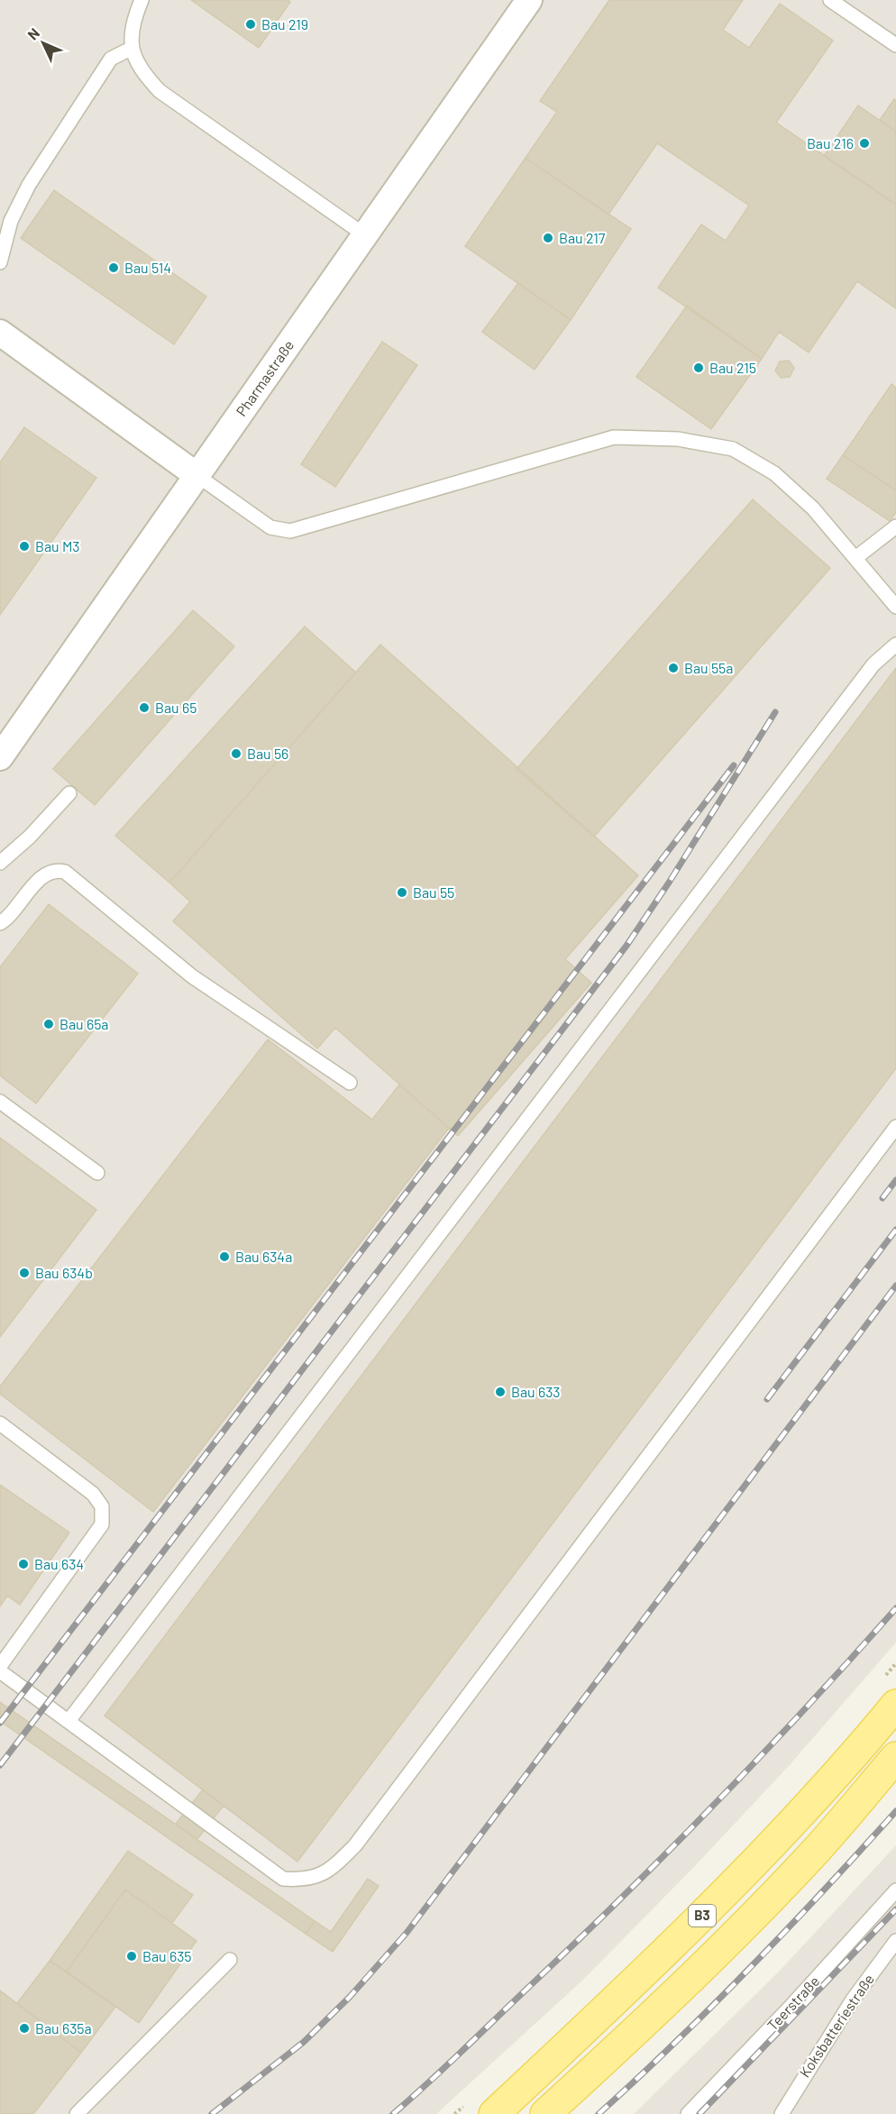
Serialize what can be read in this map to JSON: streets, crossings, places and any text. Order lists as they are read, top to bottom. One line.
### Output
{"streets":{"main road":["B3"],"street":["Pharmastraße"],"lane":["Teerstraße","Koksbatteriestraße"]},"places":["Bau 219","Bau 216","Bau 217","Bau 514","Bau 215","Bau M3","Bau 55a","Bau 65","Bau 56","Bau 55","Bau 65a","Bau 634a","Bau 634b","Bau 633","Bau 634","Bau 635","Bau 635a"],"north":"top left"}
